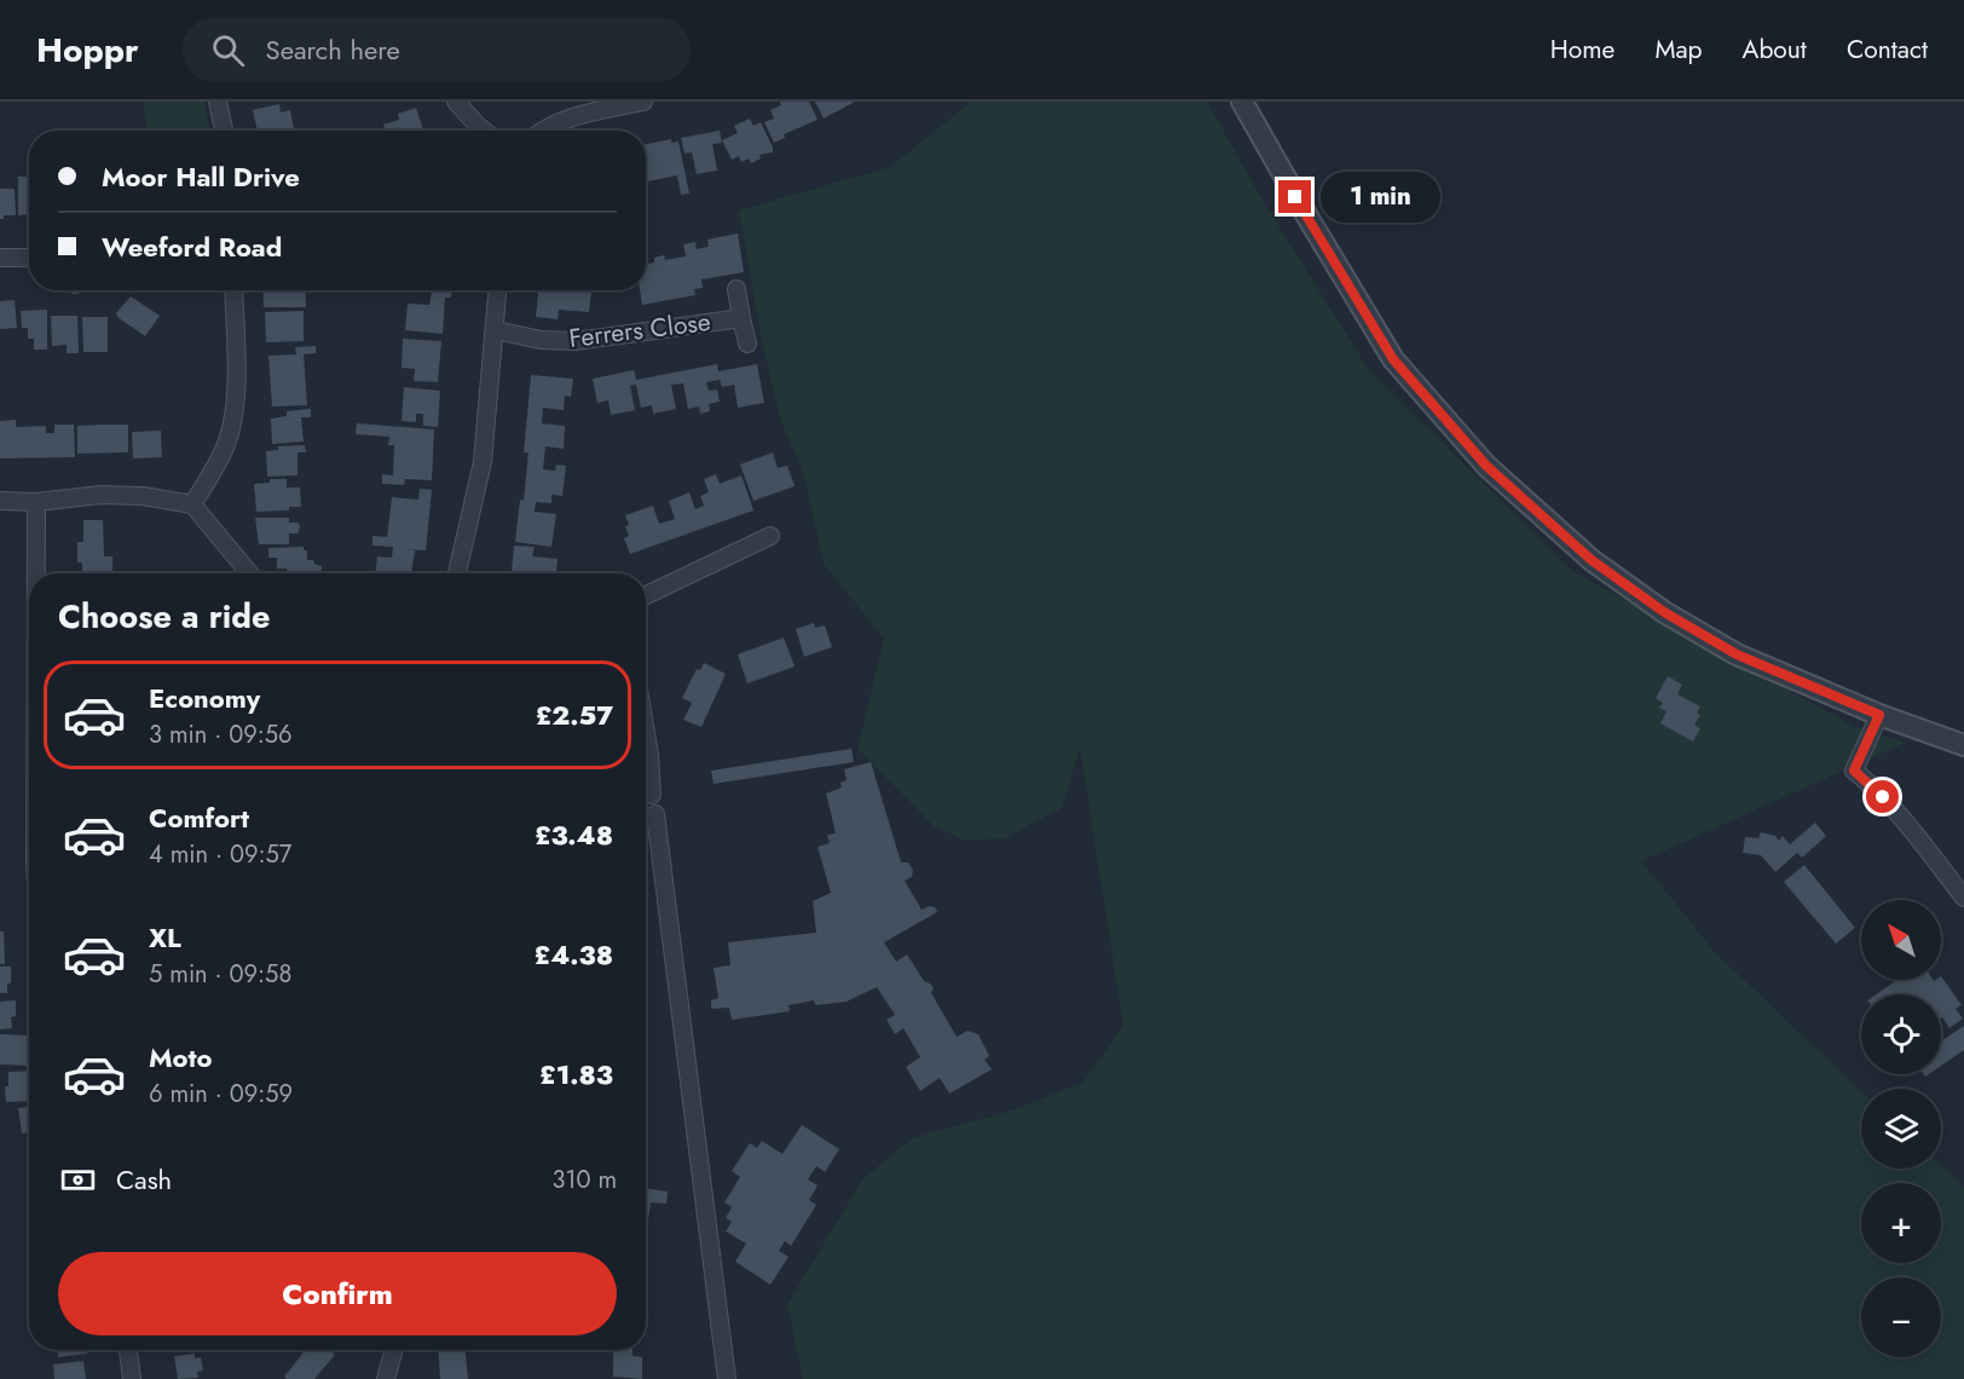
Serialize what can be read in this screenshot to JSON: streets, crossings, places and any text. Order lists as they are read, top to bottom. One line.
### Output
{"streets":{"street":["Ferrers Close"]},"north":"top left","page":{"header":"Hoppr","search":"Search here","nav":["Home","Map","About","Contact"],"banner":["Moor Hall Drive","Weeford Road"],"bubble":"1 min","heading":"Choose a ride","list":[{"name":"Economy","note":"3 min · 09:56","value":"£2.57"},{"name":"Comfort","note":"4 min · 09:57","value":"£3.48"},{"name":"XL","note":"5 min · 09:58","value":"£4.38"},{"name":"Moto","note":"6 min · 09:59","value":"£1.83"}],"map_buttons":["+","−"],"pay":["Cash","310 m"],"buttons":"Confirm"}}
